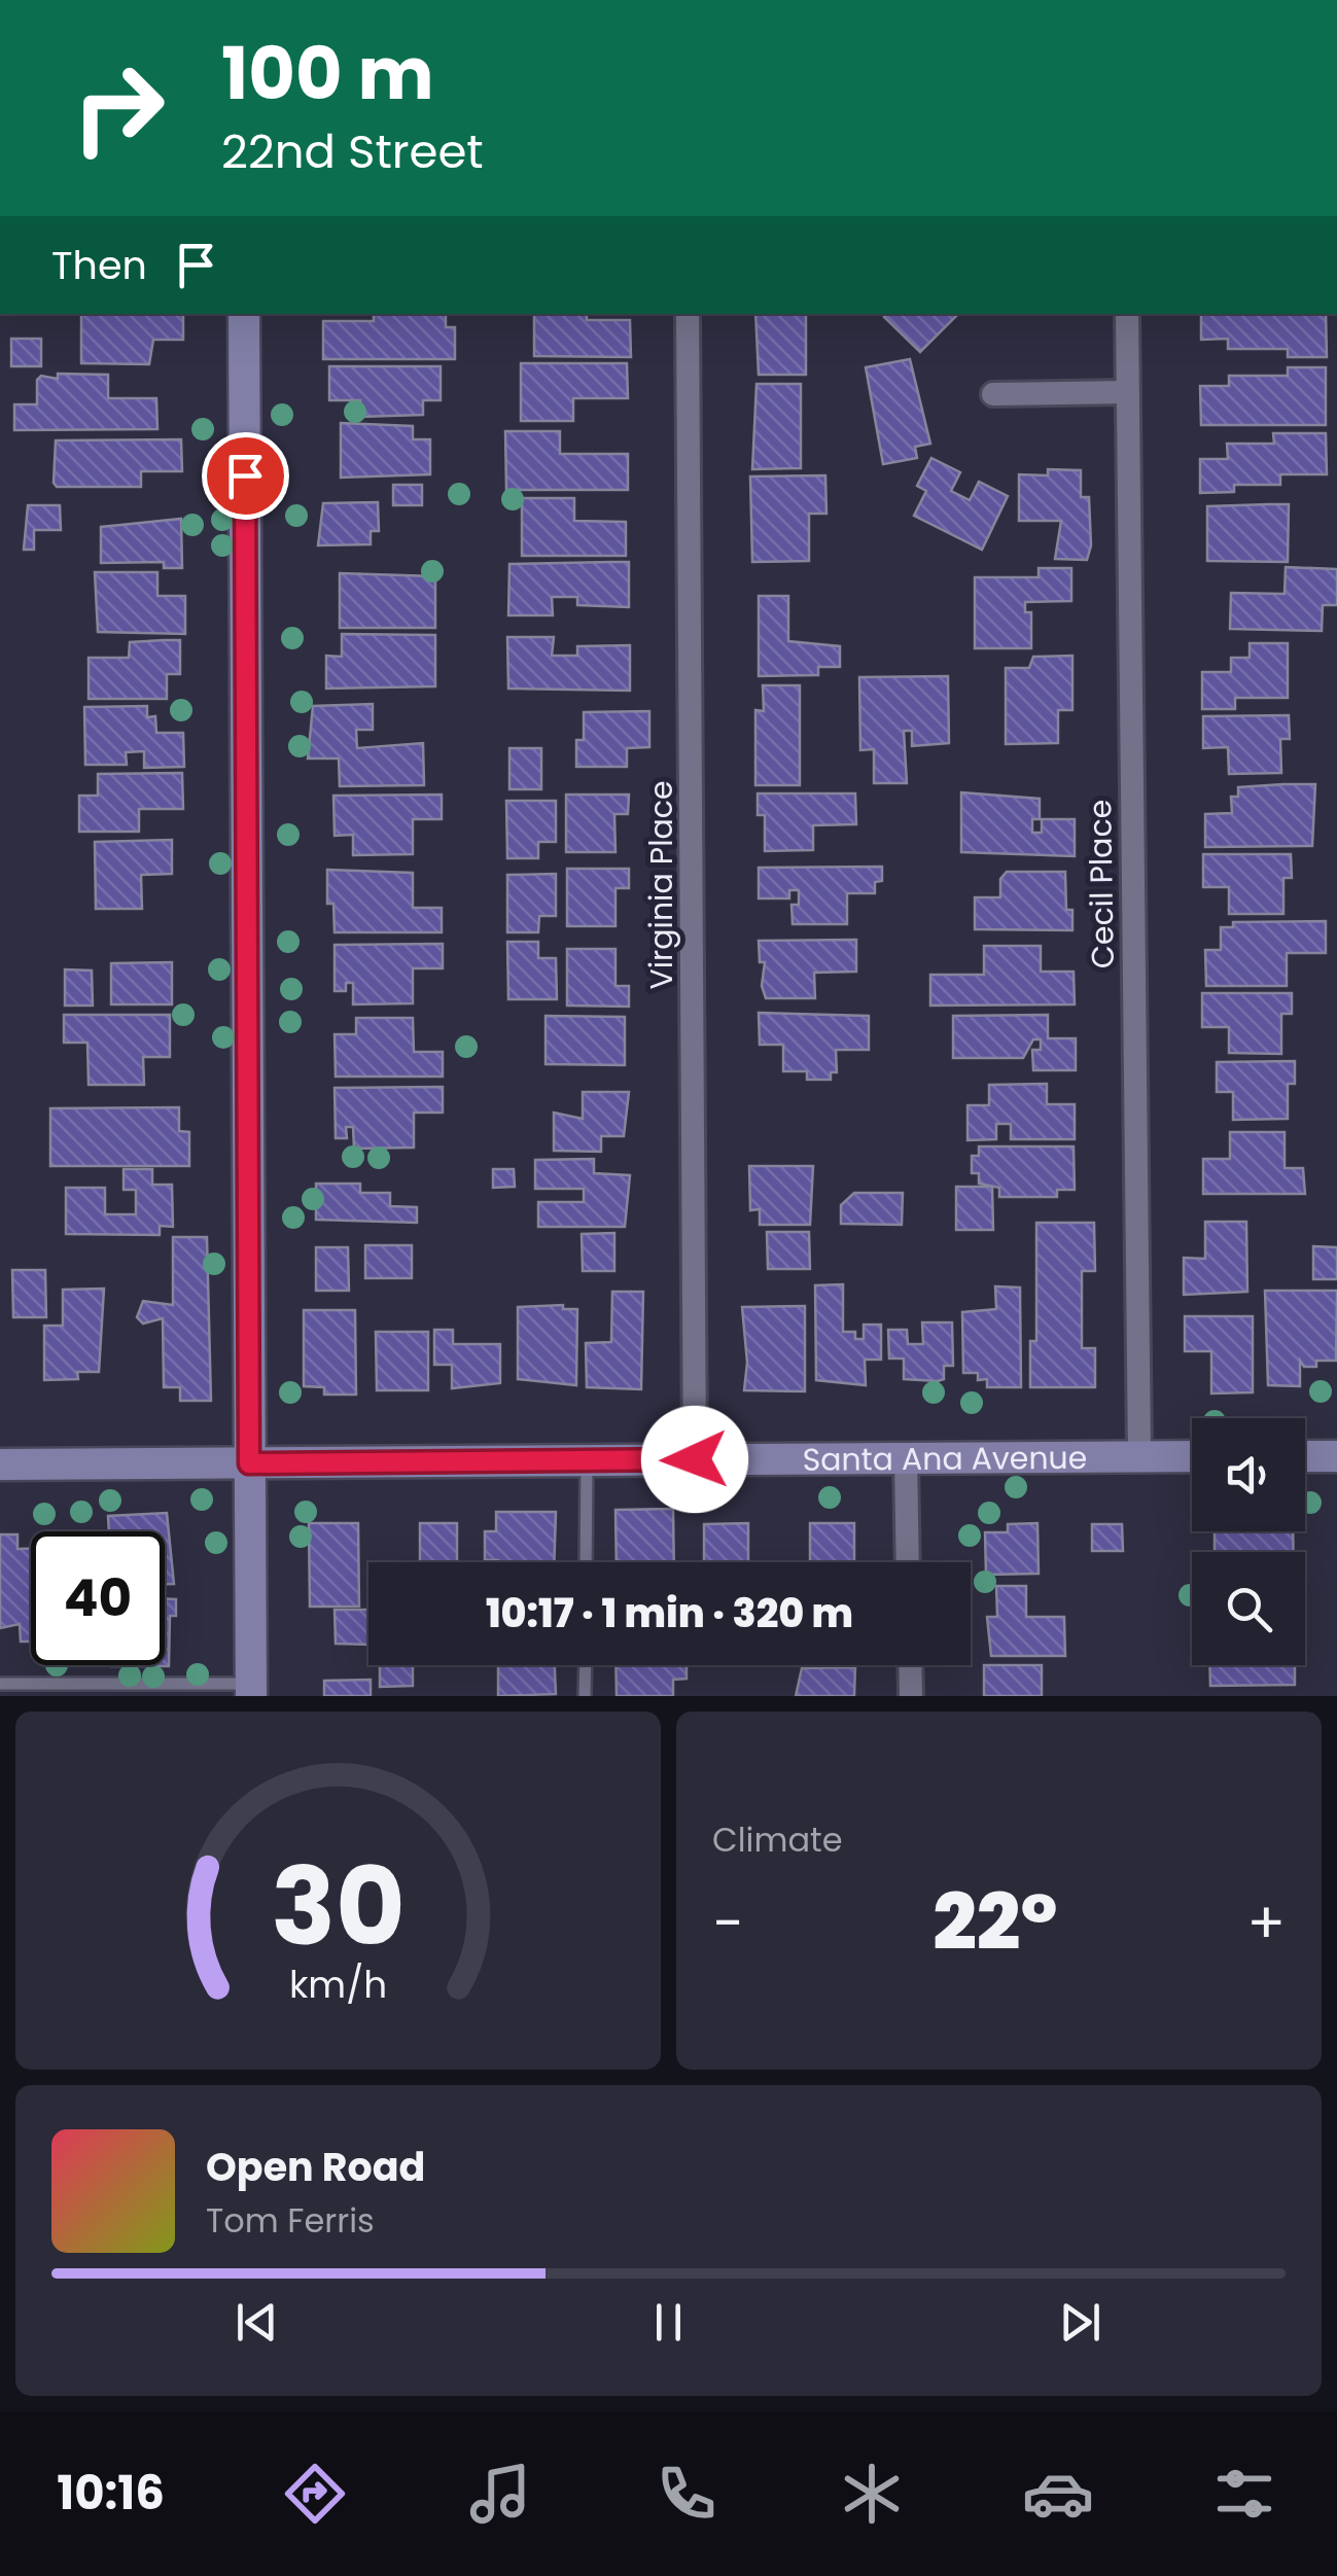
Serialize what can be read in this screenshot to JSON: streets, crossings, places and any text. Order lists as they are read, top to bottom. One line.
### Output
{"streets":{"street":["Cecil Place","Virginia Place","Santa Ana Avenue"]},"crossings":[["Cecil Place","Santa Ana Avenue"],["Virginia Place","Santa Ana Avenue"]],"page":{"turn":["100 m","22nd Street"],"then":"Then","limit":"40","trip":"10:17 · 1 min · 320 m","tile":"Climate","heat":["−","22°","+"],"song":["Open Road","Tom Ferris"],"tabs":"10:16","gauge":["30","km/h"]}}
